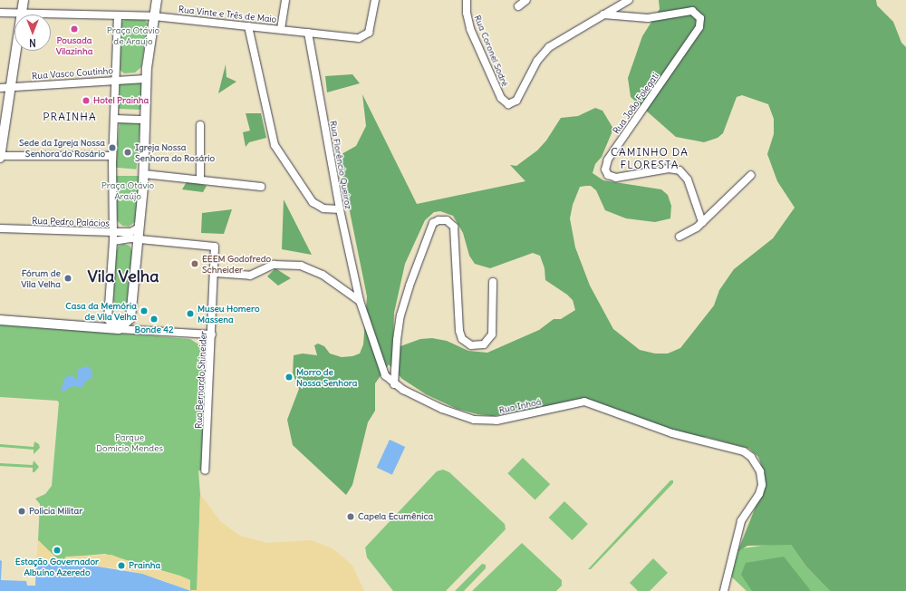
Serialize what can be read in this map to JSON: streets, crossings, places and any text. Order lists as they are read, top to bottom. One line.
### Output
{"streets":{"street":["Rua Vinte e Três de Maio","Rua Coronel Sodré","Rua Vasco Coutinho","Rua João Folegati","Rua Florêncio Queiroz","Rua Pedro Palácios","Rua Bernardo Shineider","Rua Inhoá"]},"crossings":[["Rua Vinte e Três de Maio","Rua Florêncio Queiroz"],["Rua Coronel Sodré","Rua João Folegati"],["Rua Florêncio Queiroz","Rua Inhoá"]],"districts":["PRAINHA","CAMINHO DA FLORESTA","Vila Velha"],"parks":["Praça Otávio de Araujo","Praça Otávio Araújo","Parque Domício Mendes"],"places":["Pousada Vilazinha","Hotel Prainha","Sede da Igreja Nossa Senhora do Rosário","Igreja Nossa Senhora do Rosário","EEEM Godofredo Schneider","Fórum de Vila Velha","Casa da Memória de Vila Velha","Museu Homero Massena","Bonde 42","Morro de Nossa Senhora","Policia Militar","Capela Ecumênica","Estação Governador Albuíno Azeredo","Prainha"],"north":"bottom"}
